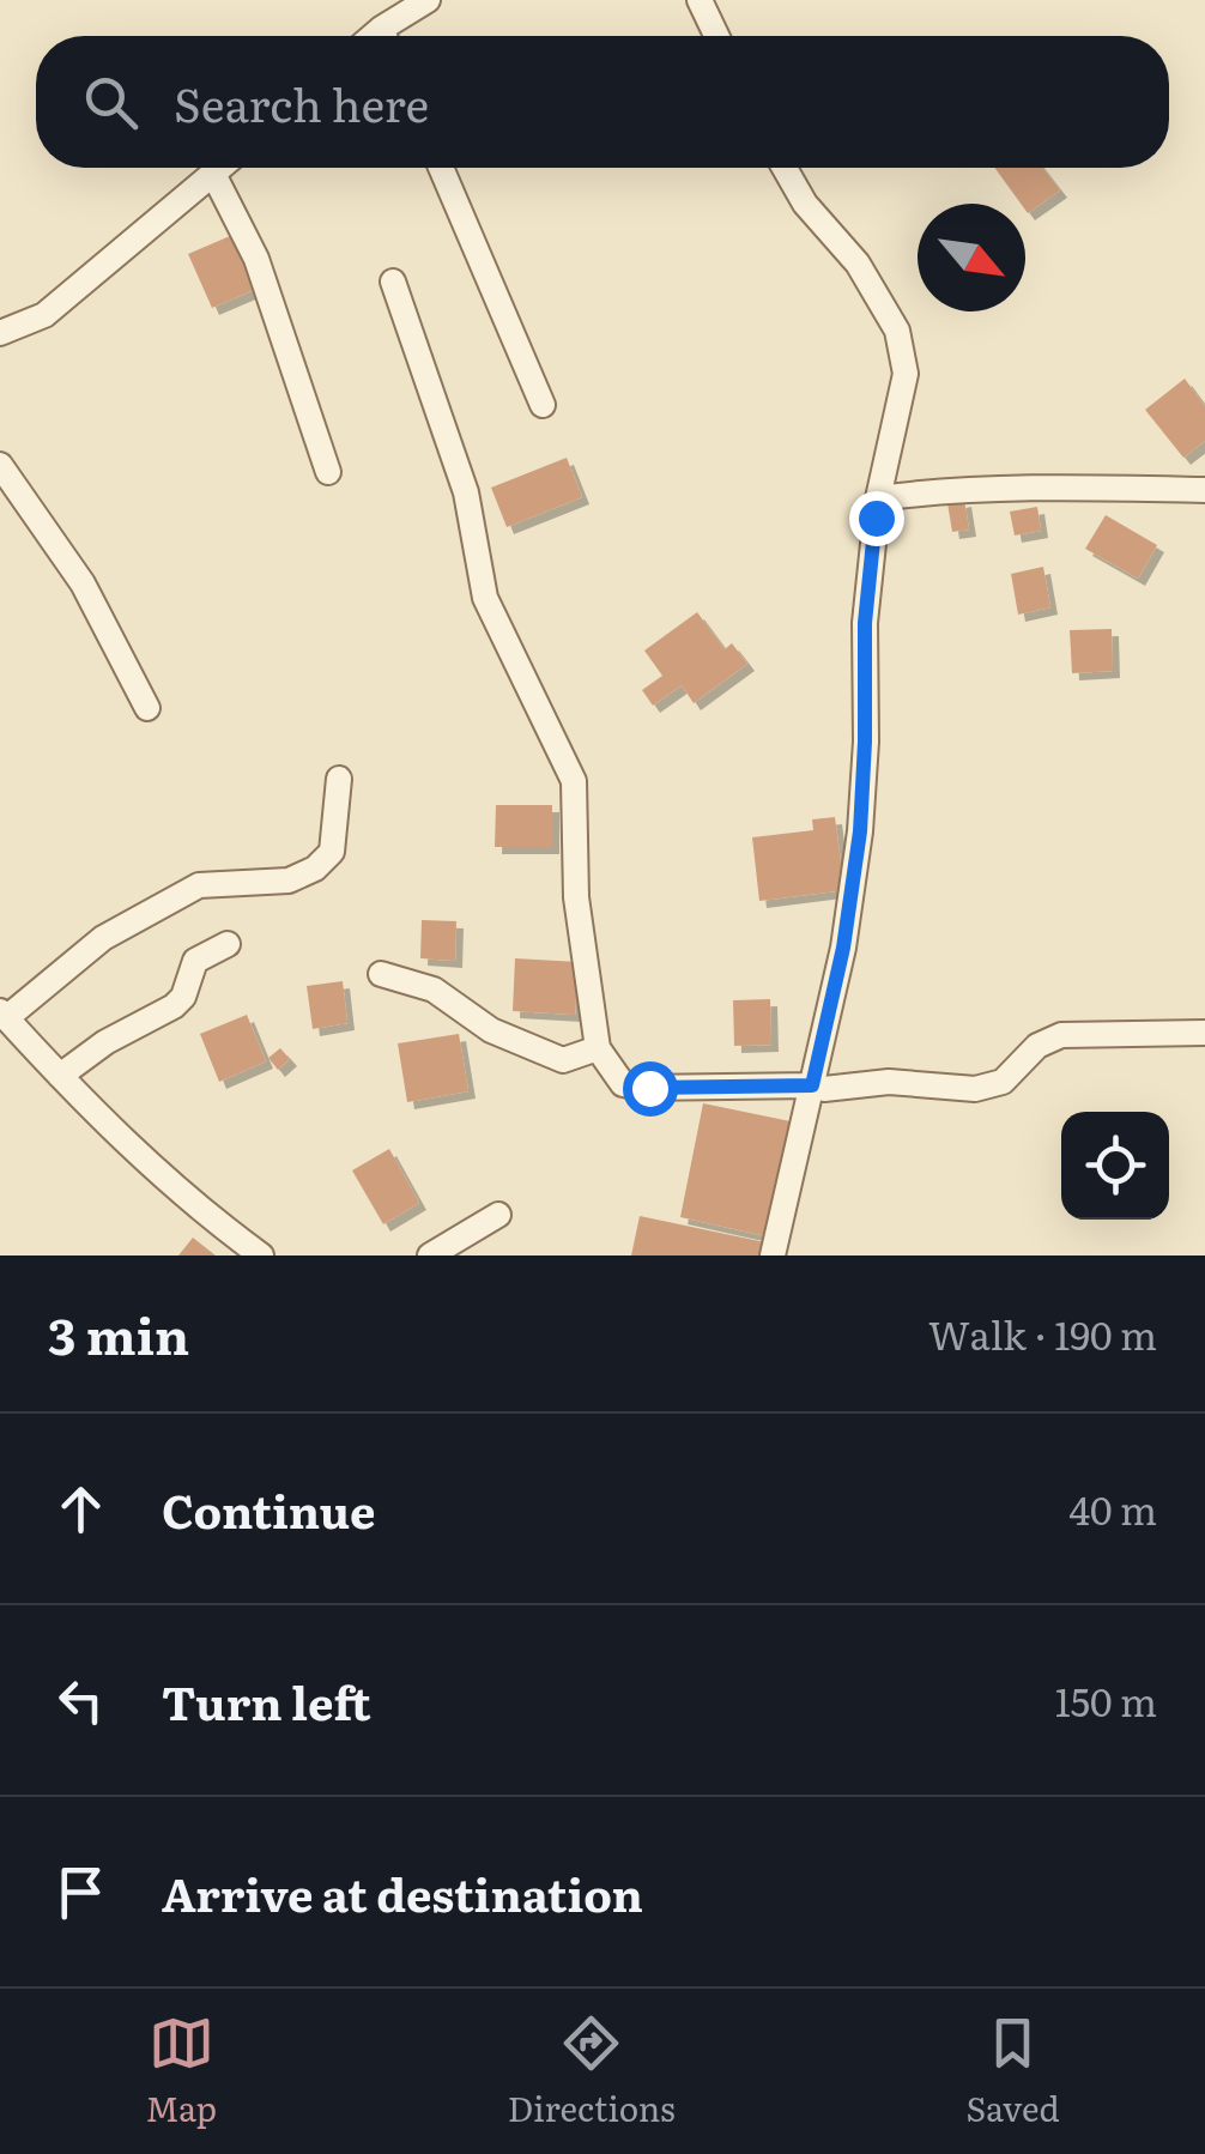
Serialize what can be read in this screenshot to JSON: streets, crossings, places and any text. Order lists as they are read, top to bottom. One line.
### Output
{"north":"bottom right","page":{"search":"Search here","heading":["3 min","Walk · 190 m"],"list":[["Continue","40 m"],["Turn left","150 m"],"Arrive at destination"],"nav":["Map","Directions","Saved"]}}
